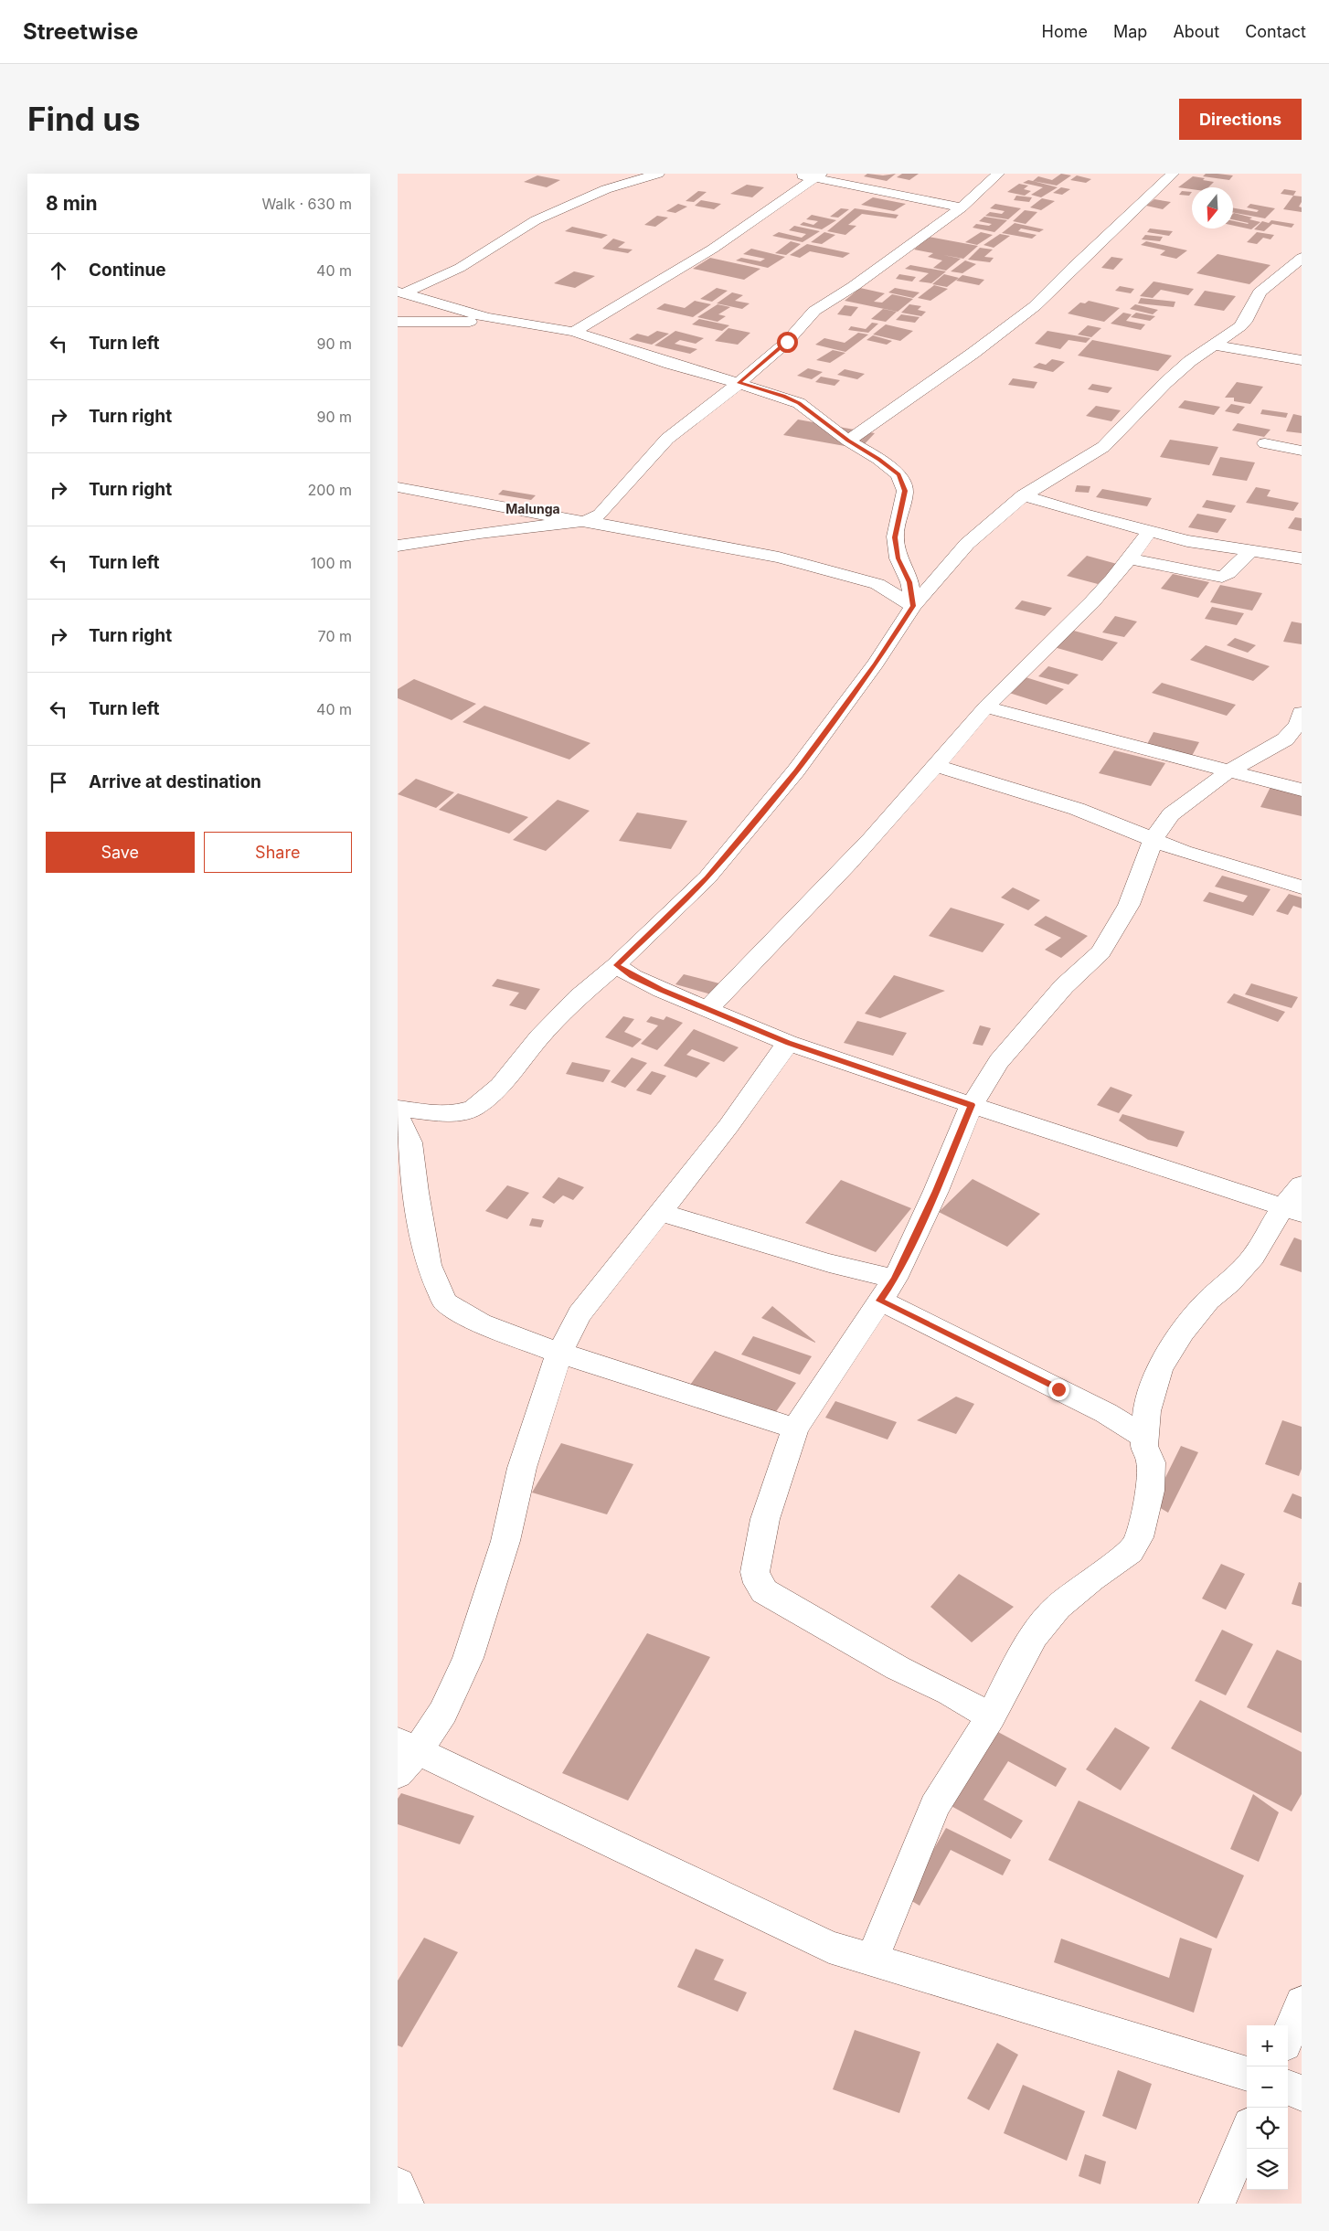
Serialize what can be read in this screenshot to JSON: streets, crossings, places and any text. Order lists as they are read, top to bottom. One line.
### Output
{"districts":["Malunga"],"north":"bottom","page":{"header":"Streetwise","nav":["Home","Map","About","Contact"],"buttons":["Directions",["Save","Share"]],"title":"Find us","heading":["8 min","Walk · 630 m"],"list":[["Continue","40 m"],["Turn left","90 m"],["Turn right","90 m"],["Turn right","200 m"],["Turn left","100 m"],["Turn right","70 m"],["Turn left","40 m"],"Arrive at destination"],"map_buttons":["+","−"]}}
